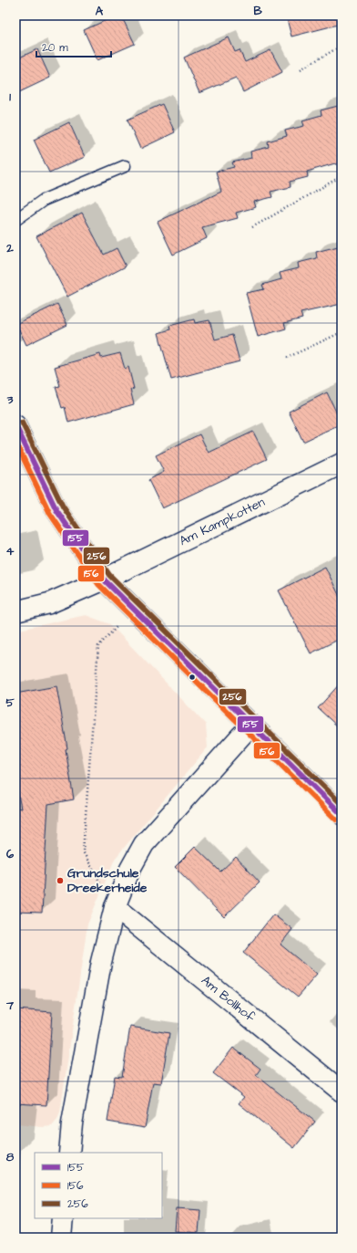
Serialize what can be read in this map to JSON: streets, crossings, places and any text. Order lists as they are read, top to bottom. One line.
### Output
{"streets":{"street":["Am Kampkotten","Am Bollhof"]},"places":["Grundschule Dreekerheide"],"lines":["transit line 256","transit line 155","transit line 156"],"legend":["155","156","256"],"scale_bar":"20 m","grid":{"columns":["A","B"],"rows":["1","2","3","4","5","6","7","8"]}}
